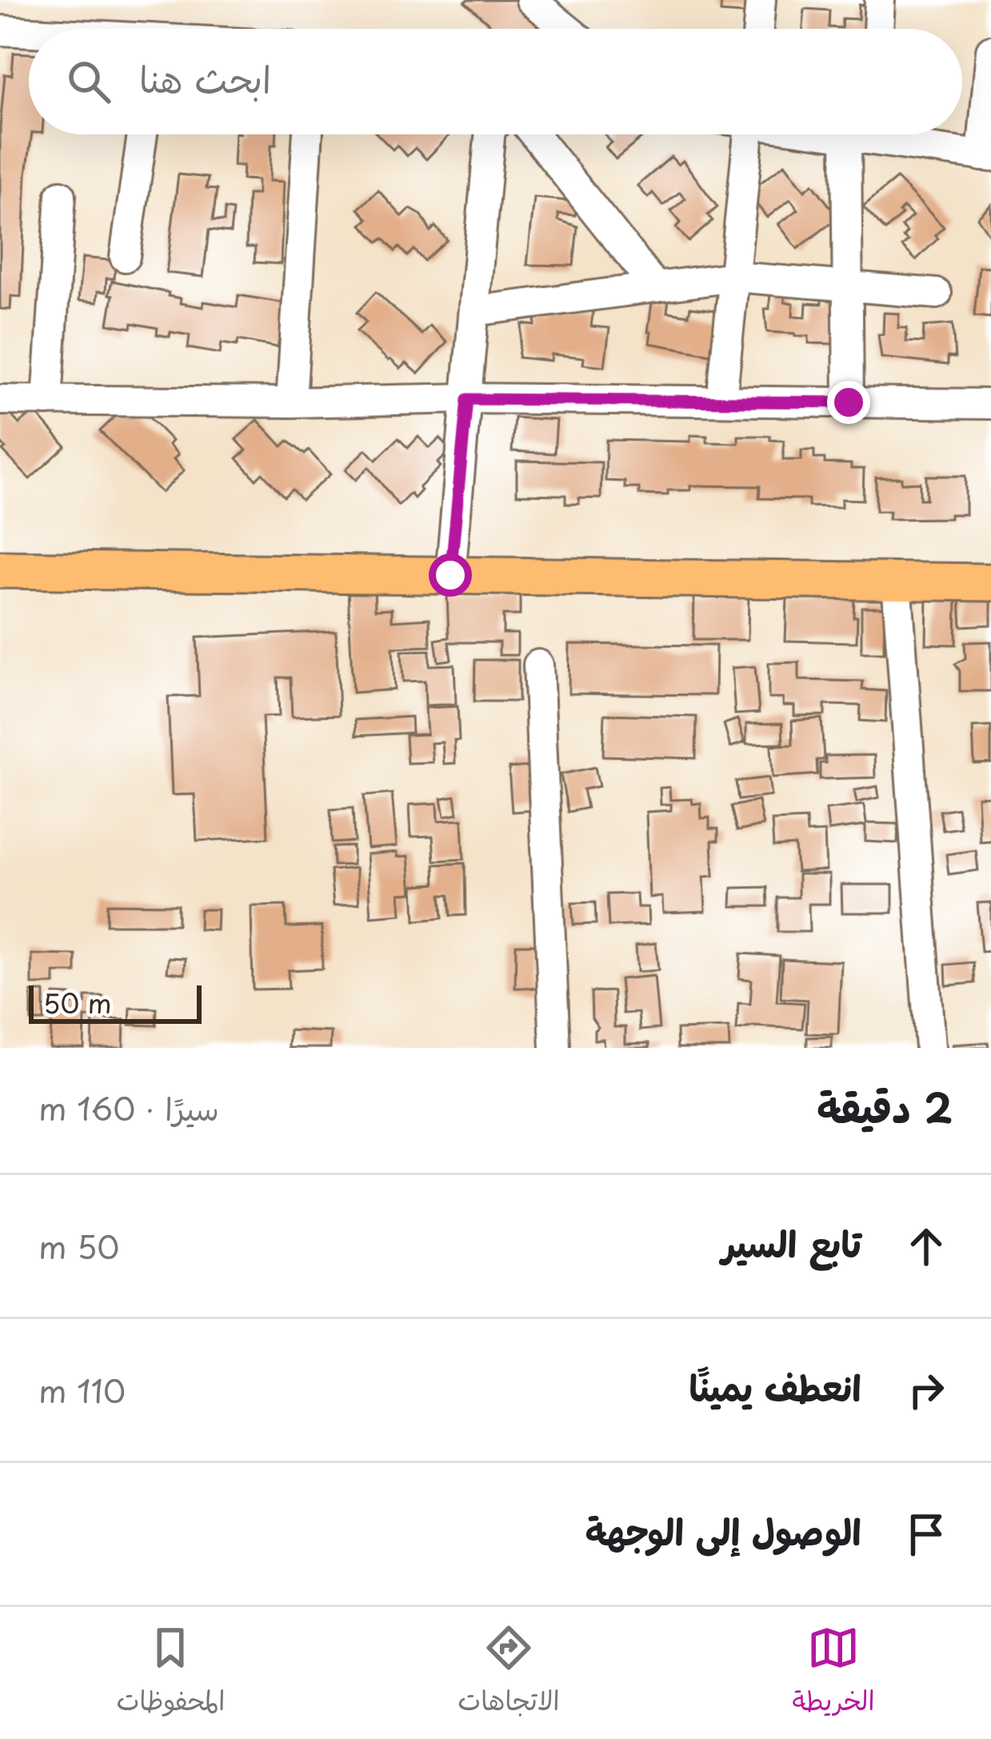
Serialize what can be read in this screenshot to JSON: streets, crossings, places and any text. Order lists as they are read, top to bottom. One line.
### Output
{"scale_bar":"50 m","page":{"search":"ابحث هنا","scale":"50 m","heading":["2 دقيقة","سيرًا · 160 m"],"list":[["تابع السير","50 m"],["انعطف يمينًا","110 m"],"الوصول إلى الوجهة"],"nav":["الخريطة","الاتجاهات","المحفوظات"]}}
